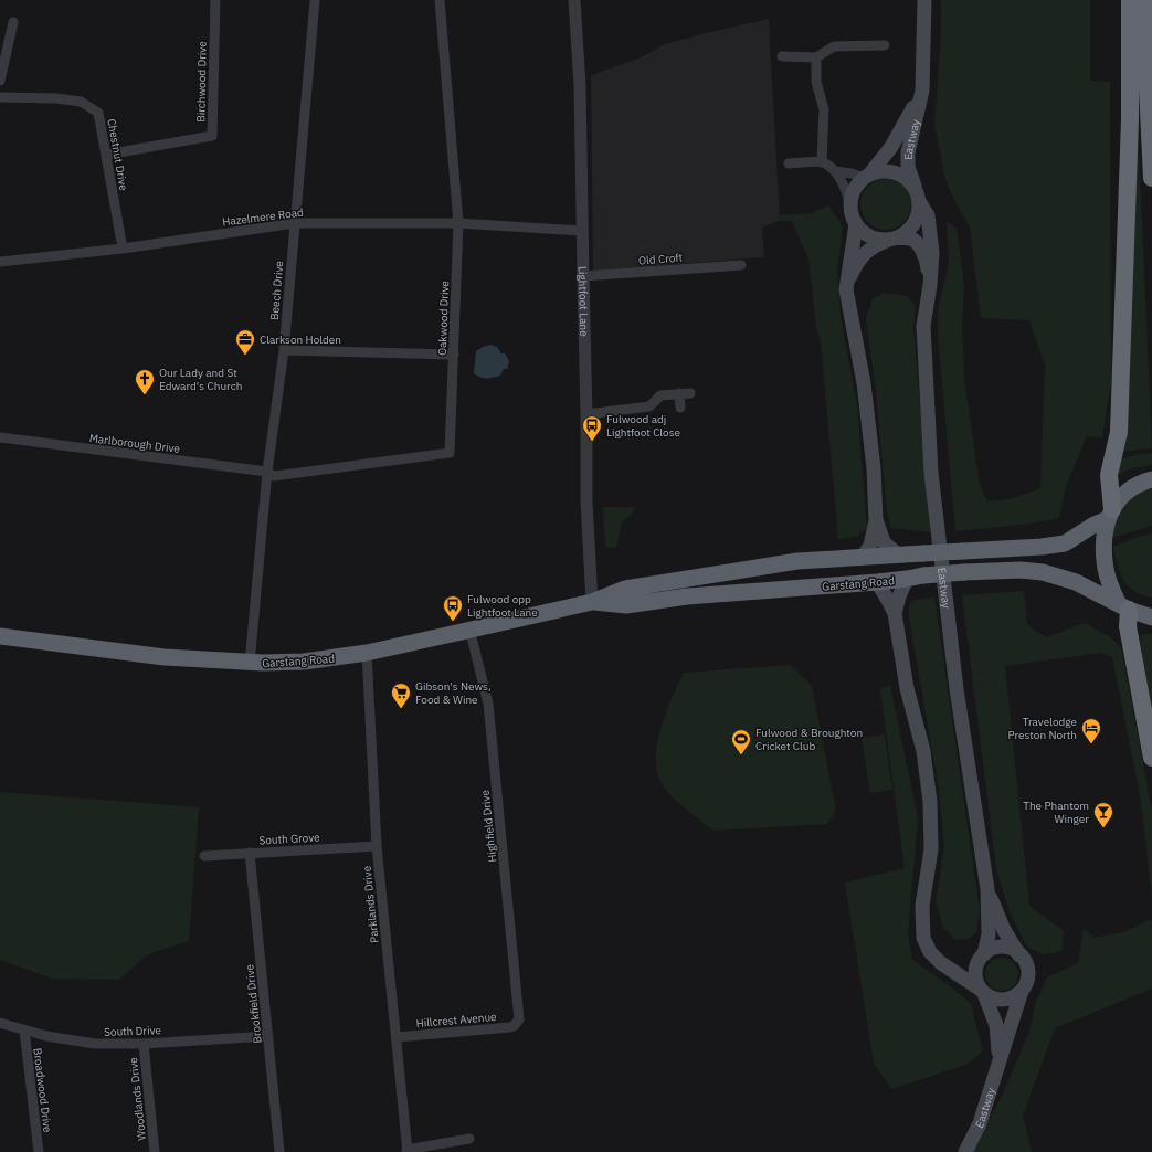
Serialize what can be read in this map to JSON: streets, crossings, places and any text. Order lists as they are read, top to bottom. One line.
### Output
{"streets":{"highway":["Garstang Road"],"main road":["Eastway"],"street":["Birchwood Drive","Chestnut Drive","Hazelmere Road","Old Croft","Beech Drive","Lightfoot Lane","Oakwood Drive","Marlborough Drive","Highfield Drive","South Grove","Parklands Drive","Brookfield Drive","Hillcrest Avenue","South Drive","Broadwood Drive","Woodlands Drive"]},"crossings":[["Birchwood Drive","Chestnut Drive"],["Chestnut Drive","Hazelmere Road"],["Hazelmere Road","Beech Drive"],["Hazelmere Road","Lightfoot Lane"],["Hazelmere Road","Oakwood Drive"],["Old Croft","Lightfoot Lane"],["Beech Drive","Oakwood Drive"],["Beech Drive","Marlborough Drive"],["Beech Drive","Garstang Road"],["Lightfoot Lane","Garstang Road"],["Oakwood Drive","Marlborough Drive"],["Garstang Road","Highfield Drive"],["Garstang Road","Parklands Drive"],["Highfield Drive","Hillcrest Avenue"],["South Grove","Parklands Drive"],["South Grove","Brookfield Drive"],["Parklands Drive","Hillcrest Avenue"],["Brookfield Drive","South Drive"],["South Drive","Broadwood Drive"],["South Drive","Woodlands Drive"]],"places":{"office":["Clarkson Holden"],"church":["Our Lady and St Edward's Church"],"bus stop":["Fulwood adj Lightfoot Close","Fulwood opp Lightfoot Lane"],"supermarket":["Gibson's News, Food & Wine"],"hotel":["Travelodge Preston North"],"sports":["Fulwood & Broughton Cricket Club"],"bar":["The Phantom Winger"]}}
